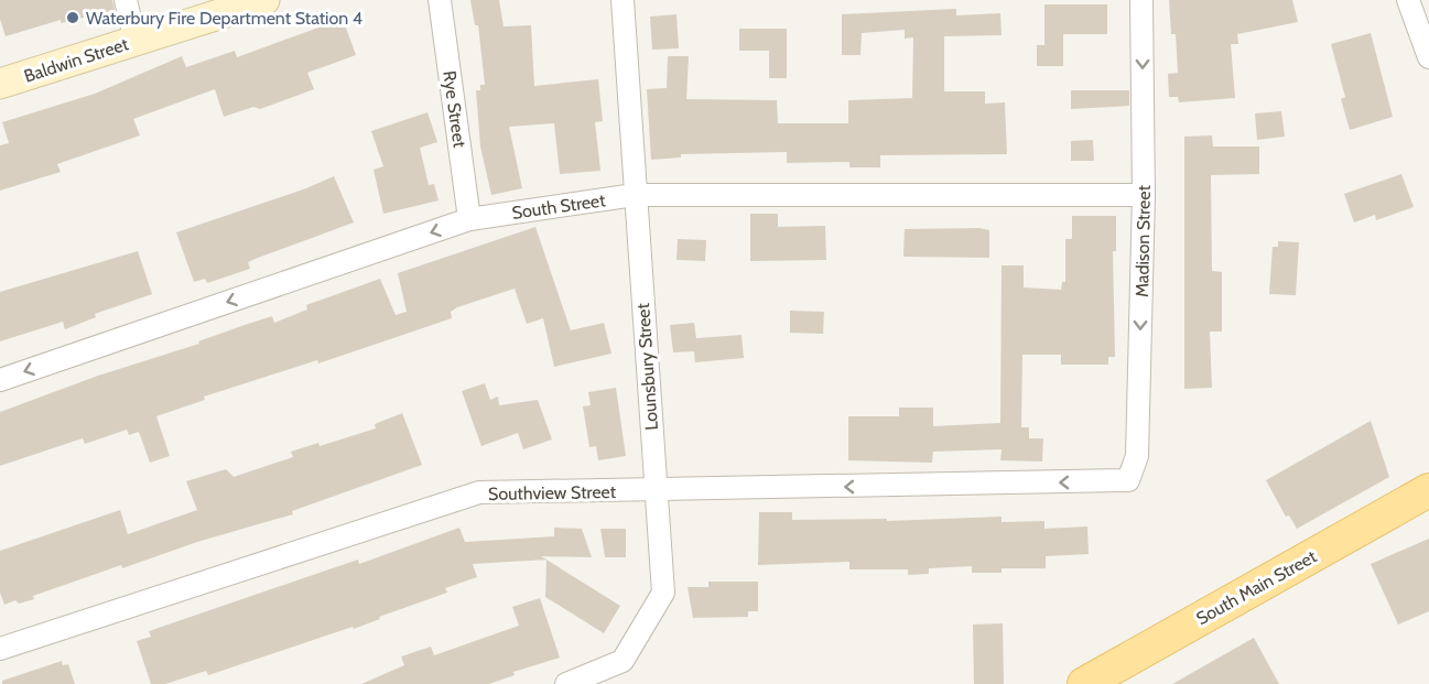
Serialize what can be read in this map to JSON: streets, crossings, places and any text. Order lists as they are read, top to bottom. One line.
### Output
{"streets":{"main road":["Baldwin Street","South Main Street"],"street":["Rye Street","South Street","Madison Street","Lounsbury Street","Southview Street"]},"crossings":[["Rye Street","South Street"],["South Street","Madison Street"],["South Street","Lounsbury Street"],["Madison Street","Southview Street"],["Lounsbury Street","Southview Street"]],"one_way":["South Street","Madison Street","Southview Street"],"places":["Waterbury Fire Department Station 4"]}
